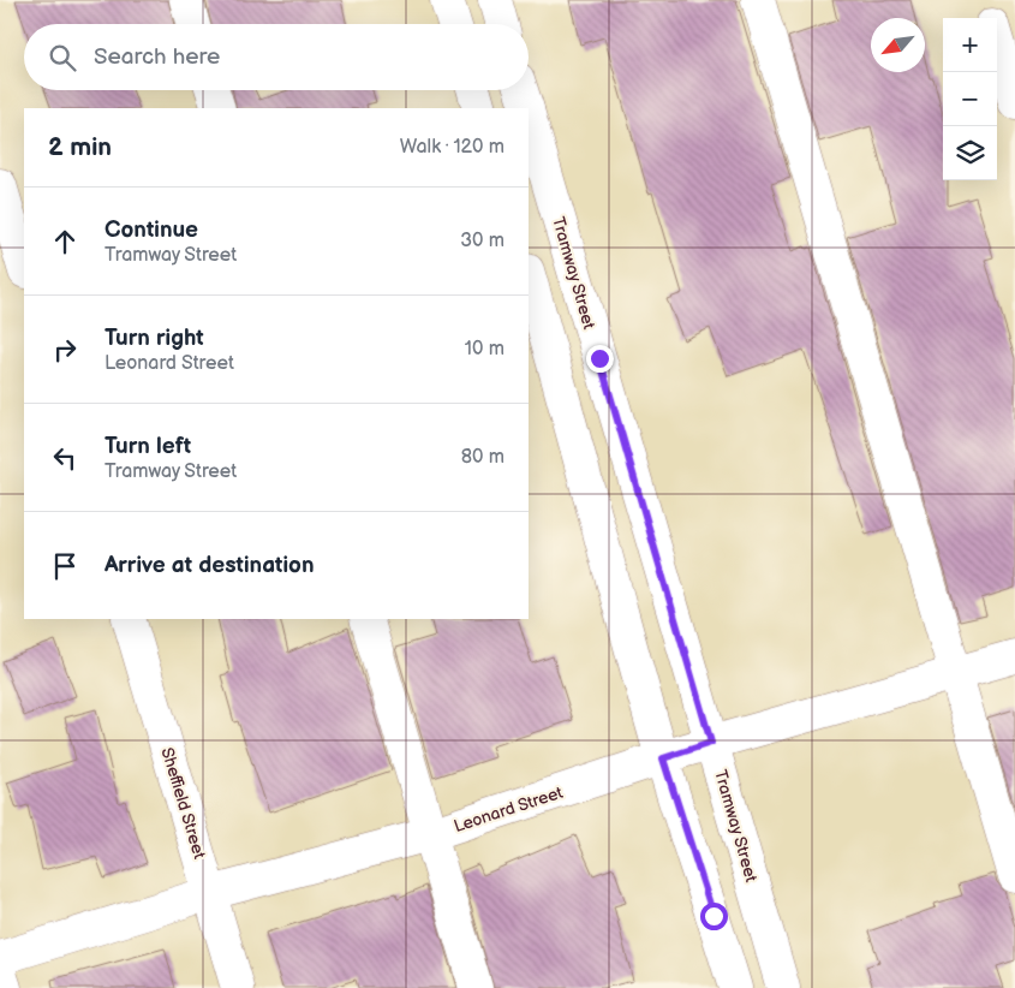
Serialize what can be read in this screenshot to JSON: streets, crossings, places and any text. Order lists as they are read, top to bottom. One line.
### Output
{"streets":{"street":["Tramway Street","Sheffield Street","Leonard Street"]},"crossings":[["Tramway Street","Leonard Street"],["Sheffield Street","Leonard Street"]],"north":"bottom left","page":{"map_buttons":["+","−"],"search":"Search here","heading":["2 min","Walk · 120 m"],"list":[["Continue","Tramway Street","30 m"],["Turn right","Leonard Street","10 m"],["Turn left","Tramway Street","80 m"],"Arrive at destination"]}}
